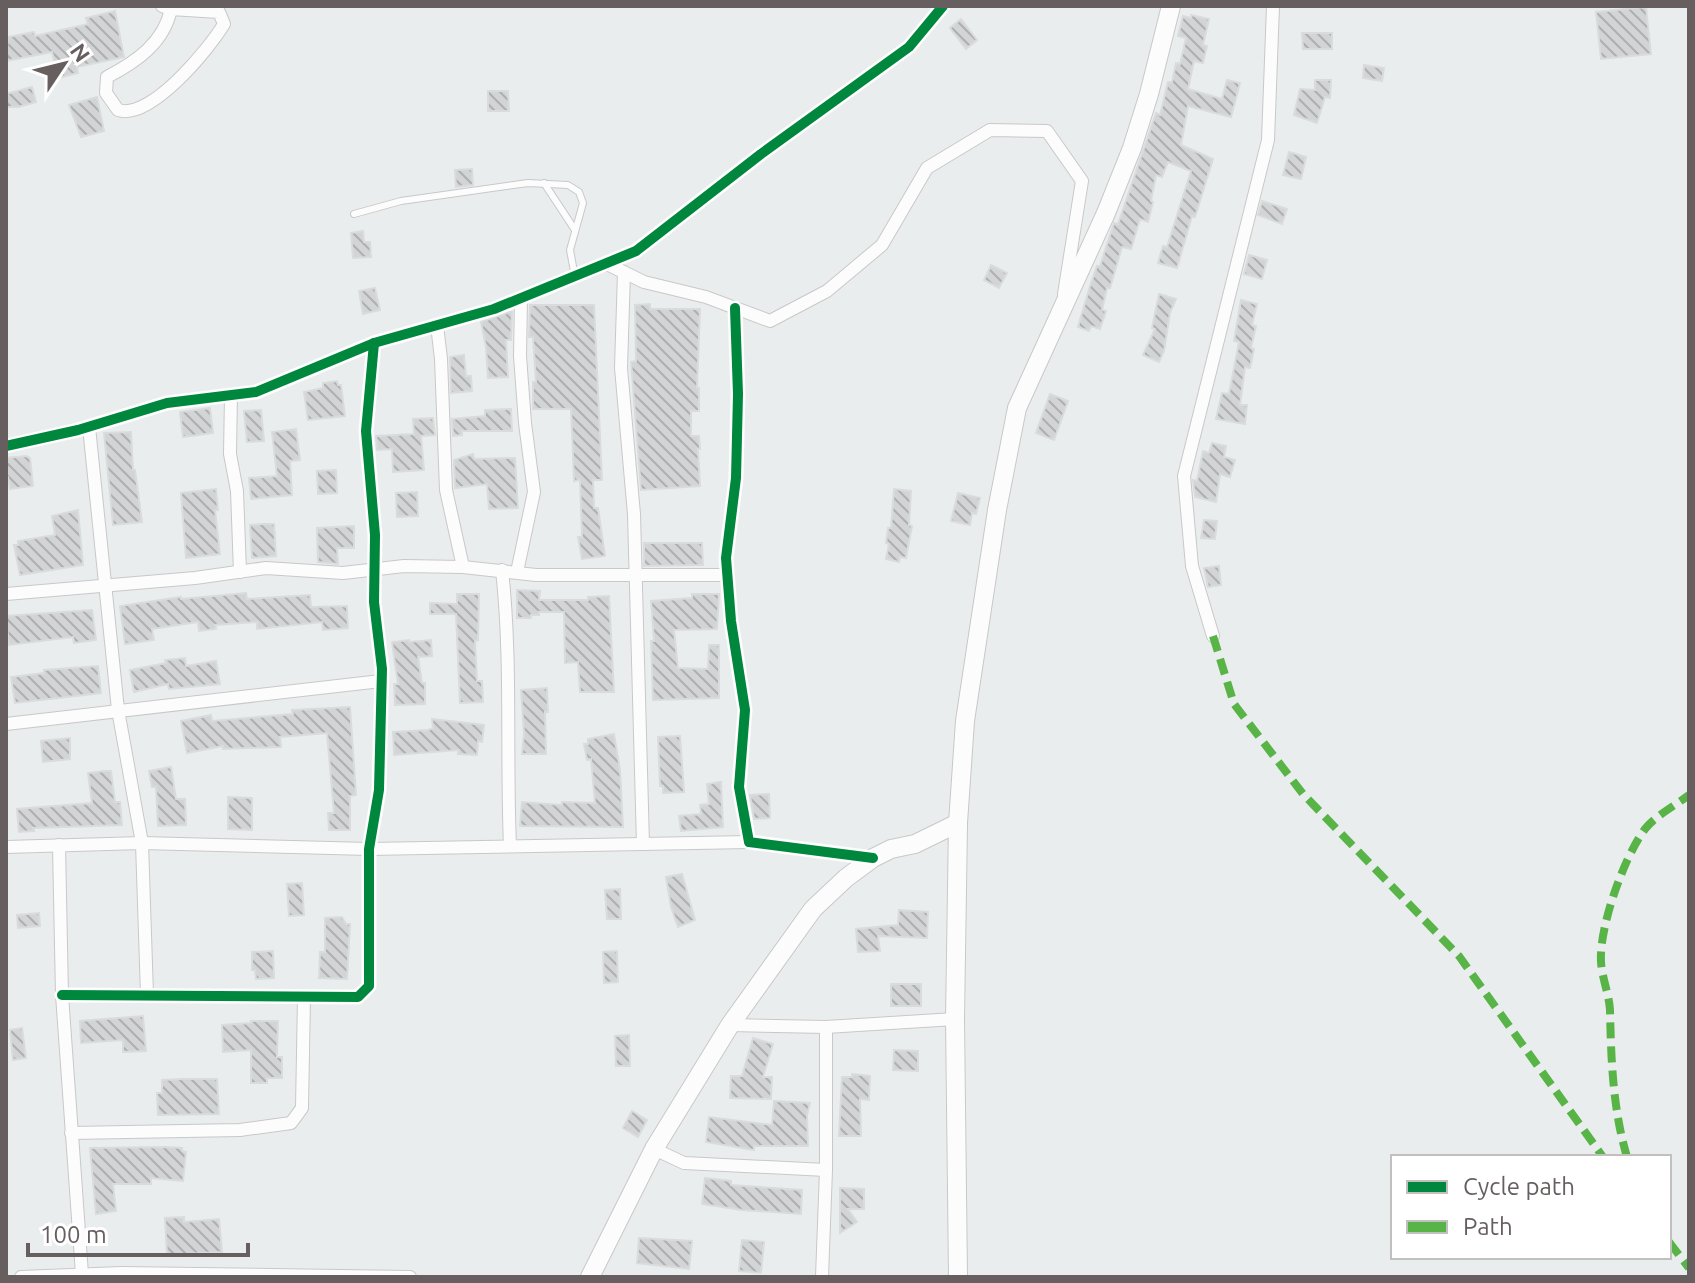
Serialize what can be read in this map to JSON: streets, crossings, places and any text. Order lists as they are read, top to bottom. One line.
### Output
{"legend":["Cycle path","Path"],"scale_bar":"100 m","north":"top right"}
